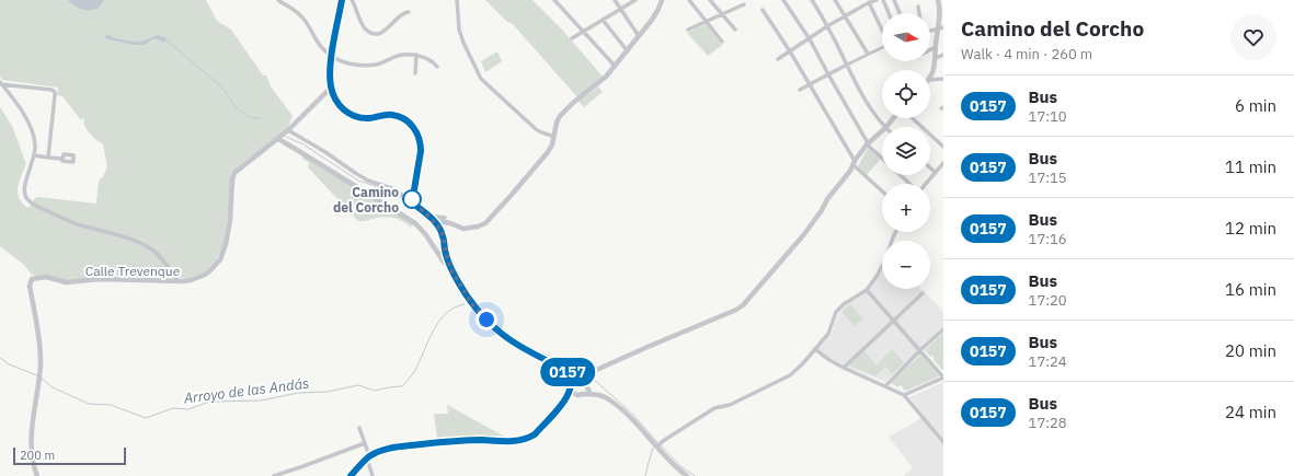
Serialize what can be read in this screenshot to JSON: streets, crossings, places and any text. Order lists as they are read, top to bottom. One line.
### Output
{"streets":{"street":["Calle Trevenque"]},"water":["Arroyo de las Andás"],"places":["Camino del Corcho"],"lines":["bus line 0157"],"scale_bar":"200 m","north":"right","page":{"on_map":"0157","heading":["Camino del Corcho","Walk · 4 min · 260 m"],"map_buttons":["+","−"],"list":[{"mark":"0157","name":"Bus","note":"17:10","value":"6 min"},{"mark":"0157","name":"Bus","note":"17:15","value":"11 min"},{"mark":"0157","name":"Bus","note":"17:16","value":"12 min"},{"mark":"0157","name":"Bus","note":"17:20","value":"16 min"},{"mark":"0157","name":"Bus","note":"17:24","value":"20 min"},{"mark":"0157","name":"Bus","note":"17:28","value":"24 min"}],"scale":"200 m"}}
